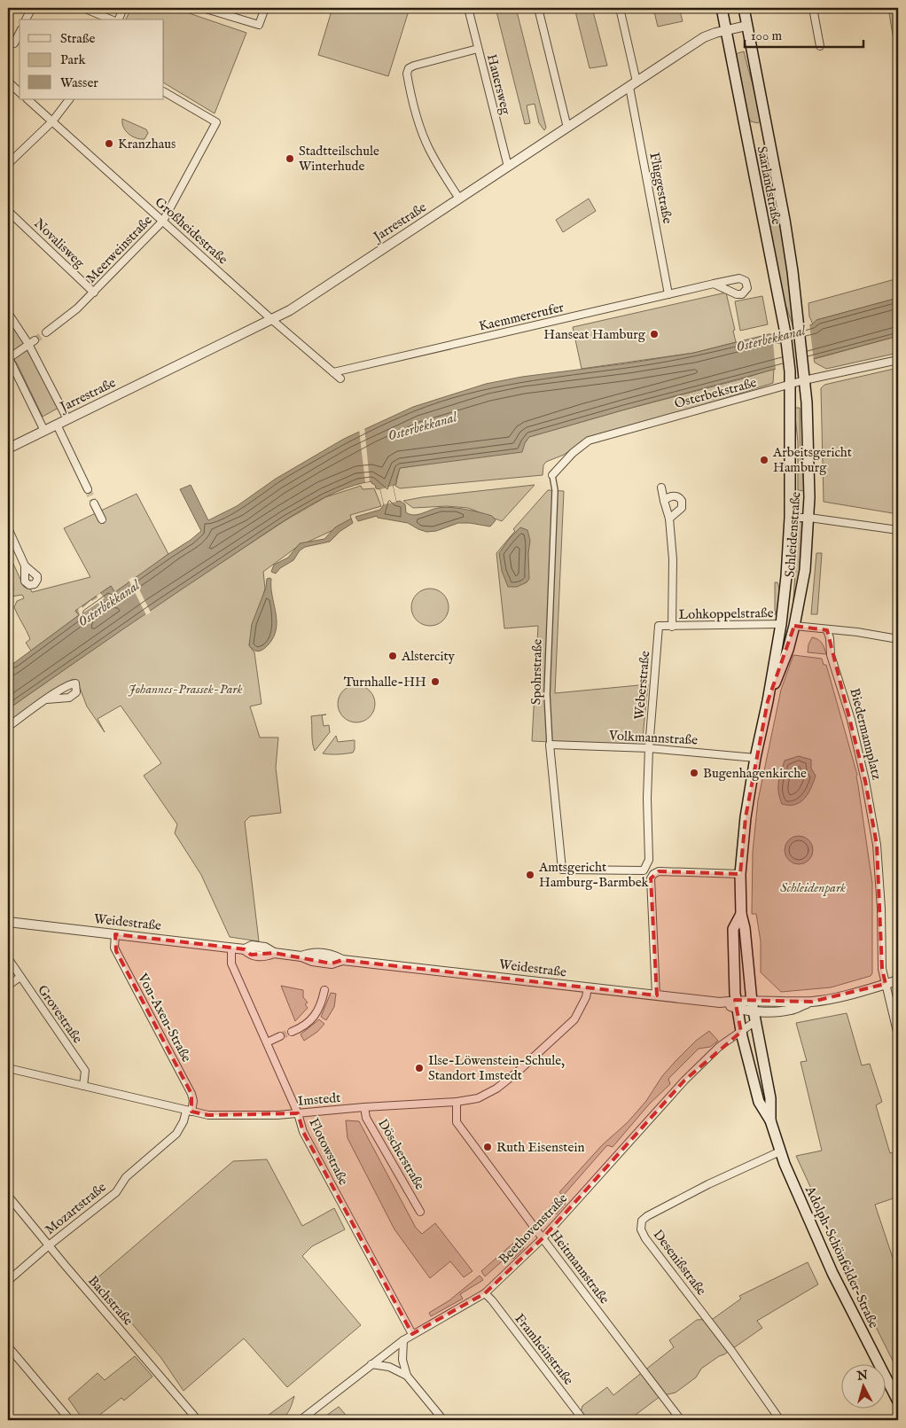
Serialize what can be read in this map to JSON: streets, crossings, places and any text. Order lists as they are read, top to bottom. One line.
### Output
{"streets":{"main road":["Saarlandstraße","Schleidenstraße","Adolph-Schönfelder-Straße"],"street":["Hauersweg","Flüggestraße","Jarrestraße","Großheidestraße","Novalisweg","Meerweinstraße","Kaemmererufer","Osterbekstraße","Lohkoppelstraße","Spohrstraße","Weberstraße","Biedermannplatz","Volkmannstraße","Weidestraße","Grovestraße","Von-Axen-Straße","Imstedt","Flotowstraße","Döscherstraße","Mozartstraße","Beethovenstraße","Desenißstraße","Heitmannstraße","Bachstraße","Framheinstraße"]},"crossings":[["Hauersweg","Jarrestraße"],["Saarlandstraße","Jarrestraße"],["Saarlandstraße","Schleidenstraße"],["Flüggestraße","Jarrestraße"],["Flüggestraße","Kaemmererufer"],["Jarrestraße","Großheidestraße"],["Großheidestraße","Meerweinstraße"],["Großheidestraße","Kaemmererufer"],["Novalisweg","Meerweinstraße"],["Osterbekstraße","Schleidenstraße"],["Osterbekstraße","Spohrstraße"],["Schleidenstraße","Lohkoppelstraße"],["Lohkoppelstraße","Weberstraße"],["Spohrstraße","Weberstraße"],["Spohrstraße","Volkmannstraße"],["Weberstraße","Volkmannstraße"],["Biedermannplatz","Weidestraße"],["Weidestraße","Von-Axen-Straße"],["Weidestraße","Imstedt"],["Weidestraße","Flotowstraße"],["Grovestraße","Imstedt"],["Von-Axen-Straße","Imstedt"],["Von-Axen-Straße","Mozartstraße"],["Imstedt","Flotowstraße"],["Imstedt","Döscherstraße"],["Imstedt","Mozartstraße"],["Imstedt","Heitmannstraße"],["Flotowstraße","Beethovenstraße"],["Mozartstraße","Bachstraße"],["Beethovenstraße","Heitmannstraße"],["Beethovenstraße","Framheinstraße"],["Adolph-Schönfelder-Straße","Desenißstraße"]],"water":["Osterbekkanal"],"parks":["Johannes-Prassek-Park","Schleidenpark"],"places":["Kranzhaus","Stadtteilschule Winterhude","Hanseat Hamburg","Arbeitsgericht Hamburg","Alstercity","Turnhalle-HH","Bugenhagenkirche","Amtsgericht Hamburg-Barmbek","Ilse-Löwenstein-Schule, Standort Imstedt","Ruth Eisenstein"],"legend":["Straße","Park","Wasser"],"scale_bar":"100 m","north":"top"}
